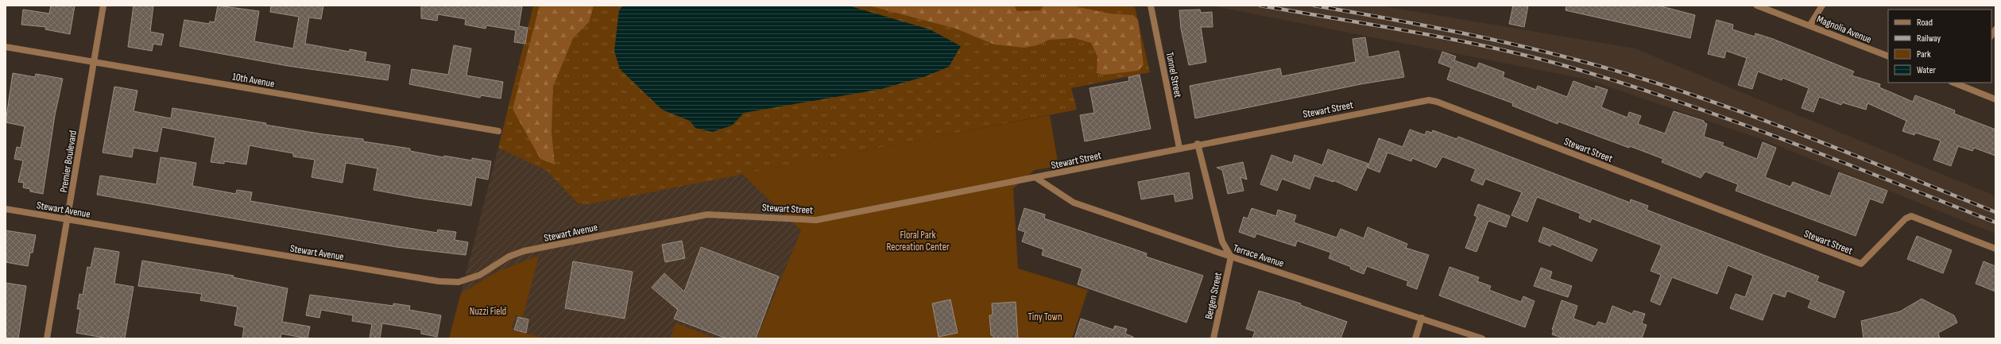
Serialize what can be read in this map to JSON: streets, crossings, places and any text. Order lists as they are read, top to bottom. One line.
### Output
{"streets":{"street":["Magnolia Avenue","Tunnel Street","10th Avenue","Stewart Street","Premier Boulevard","Stewart Avenue","Terrace Avenue","Bergen Street"]},"crossings":[["Tunnel Street","Stewart Street"],["10th Avenue","Premier Boulevard"],["Stewart Street","Stewart Avenue"],["Stewart Street","Terrace Avenue"],["Premier Boulevard","Stewart Avenue"],["Terrace Avenue","Bergen Street"]],"parks":["Floral Park Recreation Center","Nuzzi Field","Tiny Town"],"legend":["Road","Railway","Park","Water"]}
